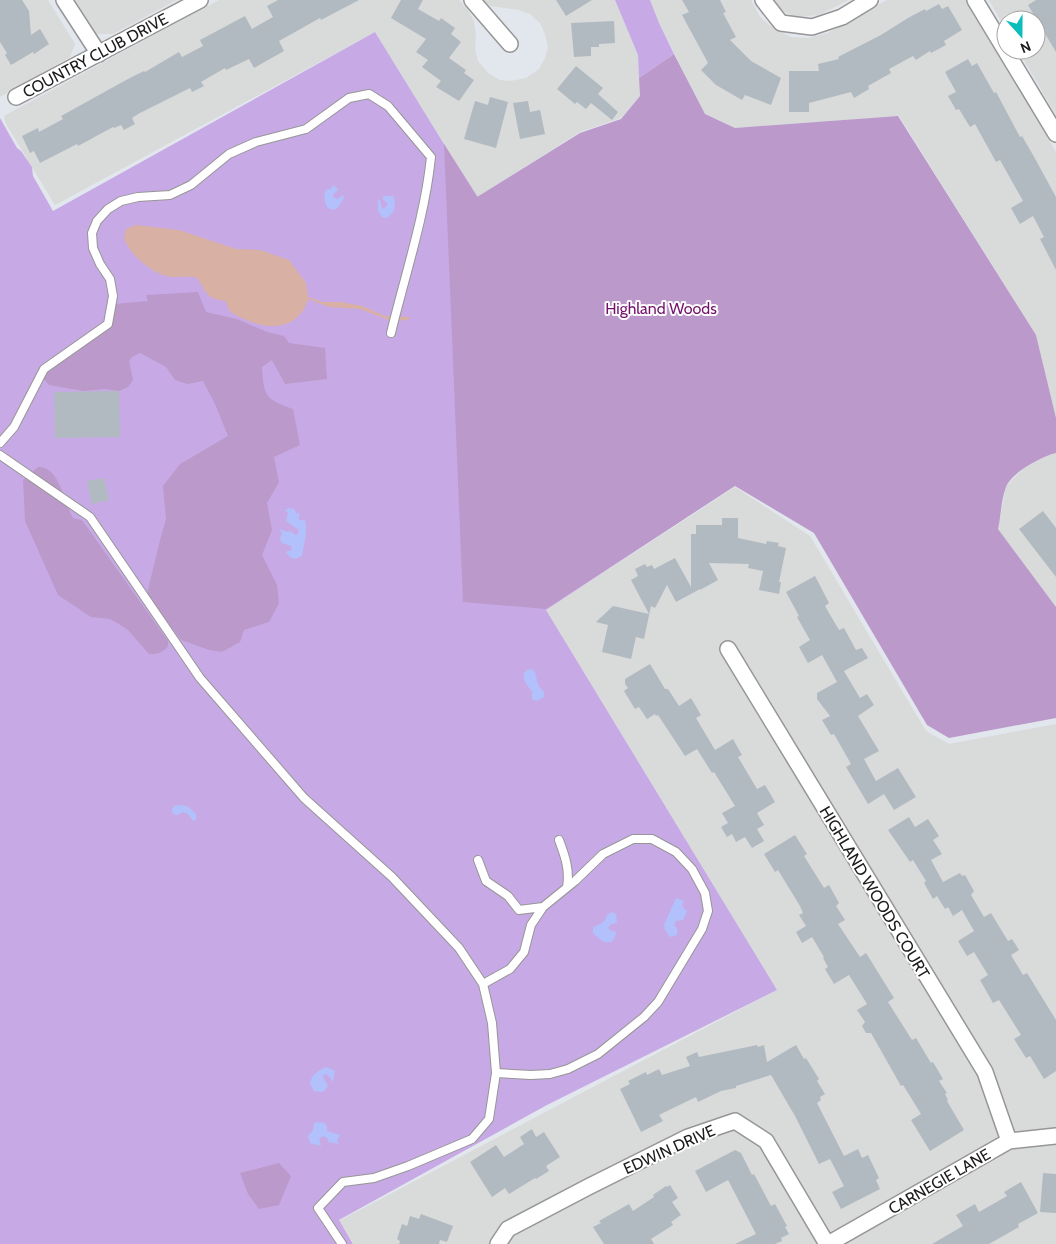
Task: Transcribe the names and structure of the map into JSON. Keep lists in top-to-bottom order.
{
  "streets": {
    "street": [
      "COUNTRY CLUB DRIVE",
      "HIGHLAND WOODS COURT",
      "EDWIN DRIVE",
      "CARNEGIE LANE"
    ]
  },
  "crossings": [
    ["HIGHLAND WOODS COURT", "CARNEGIE LANE"],
    ["EDWIN DRIVE", "CARNEGIE LANE"]
  ],
  "parks": ["Highland Woods"],
  "north": "bottom"
}
